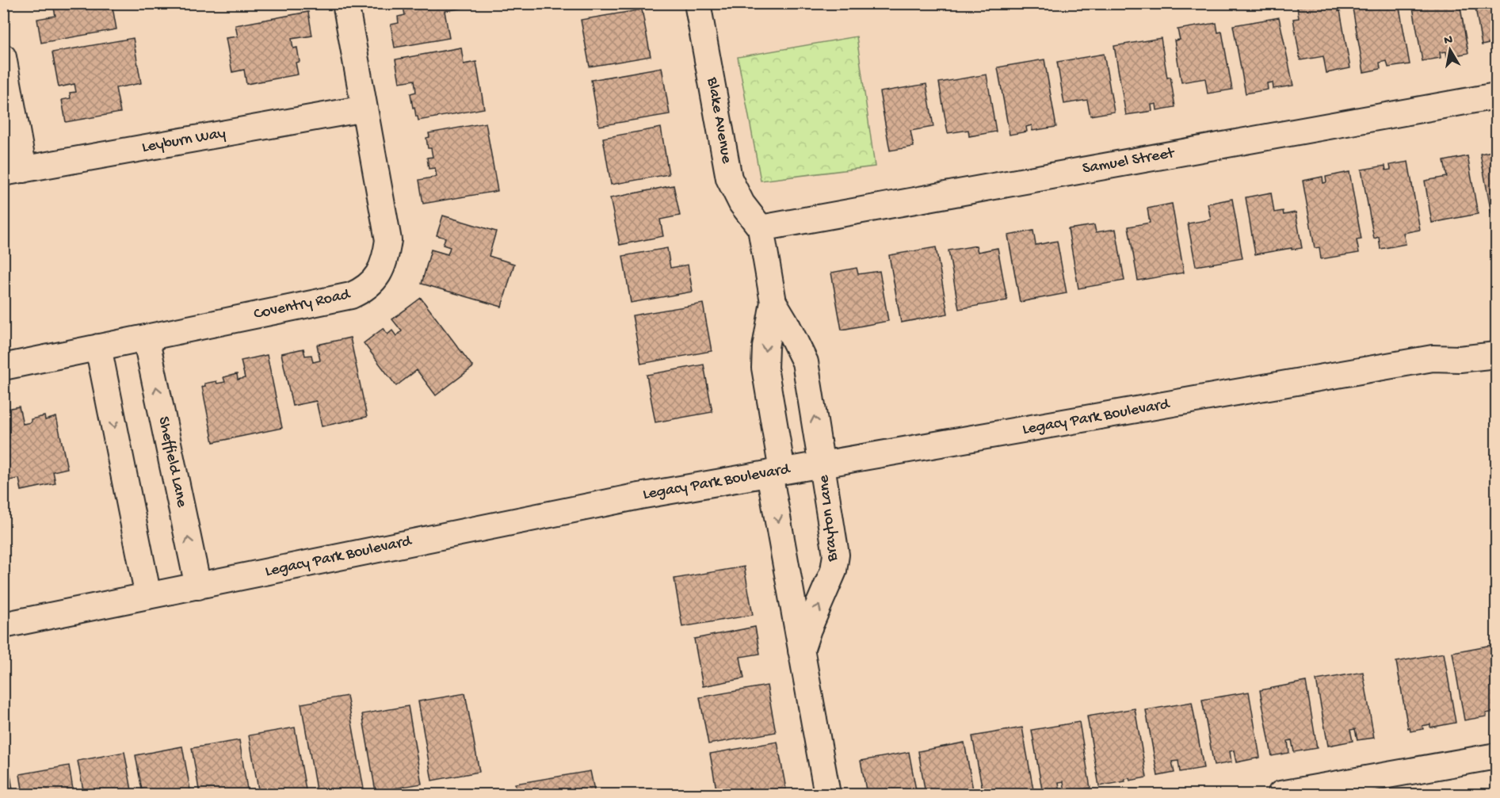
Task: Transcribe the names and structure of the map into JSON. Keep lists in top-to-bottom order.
{
  "streets": {
    "street": [
      "Blake Avenue",
      "Leyburn Way",
      "Samuel Street",
      "Coventry Road",
      "Legacy Park Boulevard",
      "Sheffield Lane",
      "Brayton Lane"
    ]
  },
  "crossings": [
    ["Blake Avenue", "Samuel Street"],
    ["Leyburn Way", "Coventry Road"],
    ["Coventry Road", "Sheffield Lane"],
    ["Legacy Park Boulevard", "Sheffield Lane"],
    ["Legacy Park Boulevard", "Brayton Lane"]
  ],
  "north": "top"
}
